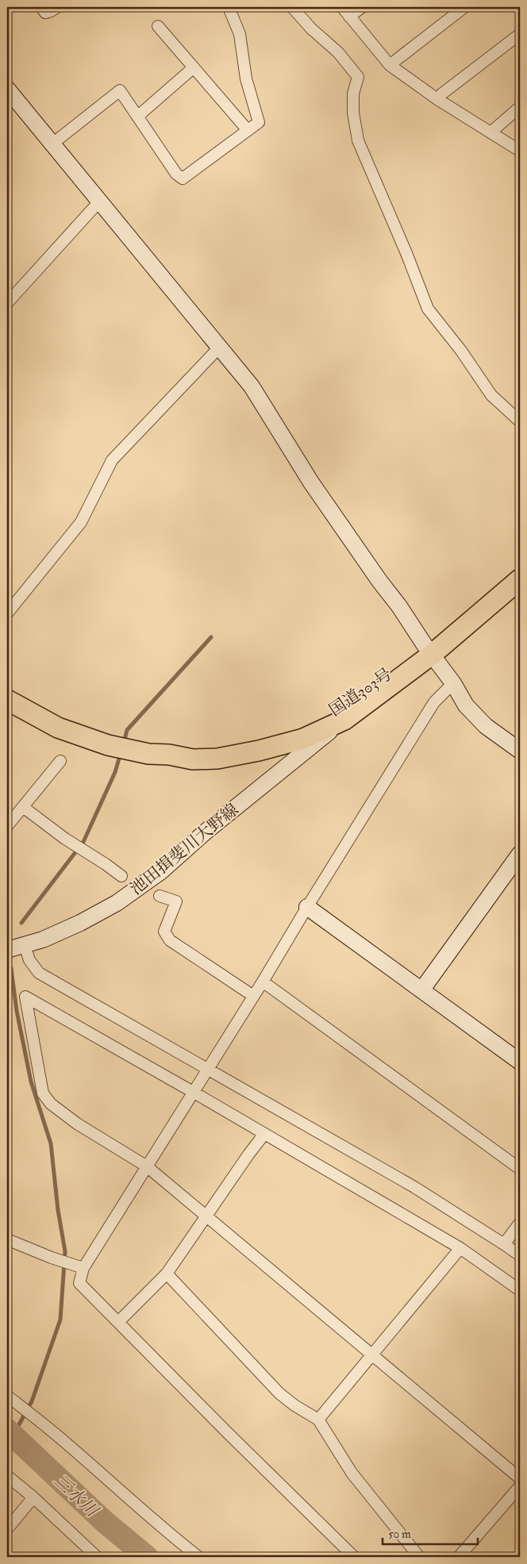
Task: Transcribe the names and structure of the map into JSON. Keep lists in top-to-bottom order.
{
  "streets": {
    "highway": ["国道303号"],
    "street": ["池田揖斐川大野線"]
  },
  "crossings": [
    ["国道303号", "池田揖斐川大野線"]
  ],
  "water": ["三水川"],
  "scale_bar": "50 m"
}
